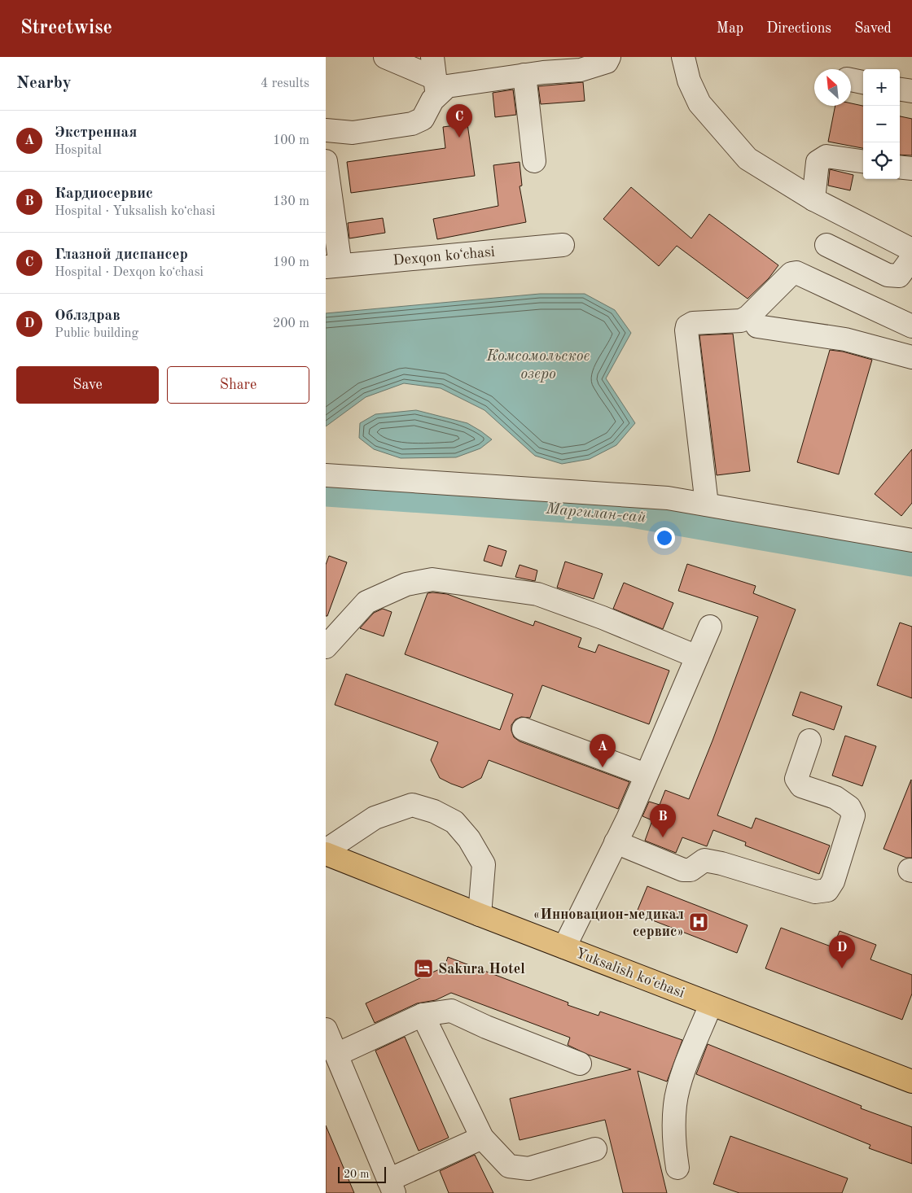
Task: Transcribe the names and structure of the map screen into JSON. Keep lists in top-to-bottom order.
{
  "streets": {
    "main road": ["Yuksalish koʻchasi"],
    "street": ["Dexqon koʻchasi"]
  },
  "water": ["Комсомольское озеро", "Маргилан-сай"],
  "places": {
    "hospital": ["«Инновацион-медикал сервис»"],
    "hotel": ["Sakura Hotel"]
  },
  "scale_bar": "20 m",
  "north": "top left",
  "page": {
    "header": "Streetwise",
    "nav": ["Map", "Directions", "Saved"],
    "heading": ["Nearby", "4 results"],
    "map_buttons": ["+", "−"],
    "pins": [
      "C",
      "A",
      "B",
      "D"
    ],
    "list": [
      {
        "mark": "A",
        "name": "Экстренная",
        "note": "Hospital",
        "value": "100 m"
      },
      {
        "mark": "B",
        "name": "Кардиосервис",
        "note": "Hospital · Yuksalish koʻchasi",
        "value": "130 m"
      },
      {
        "mark": "C",
        "name": "Глазной диспансер",
        "note": "Hospital · Dexqon koʻchasi",
        "value": "190 m"
      },
      {
        "mark": "D",
        "name": "Облздрав",
        "note": "Public building",
        "value": "200 m"
      }
    ],
    "buttons": ["Save", "Share"],
    "scale": "20 m"
  }
}
